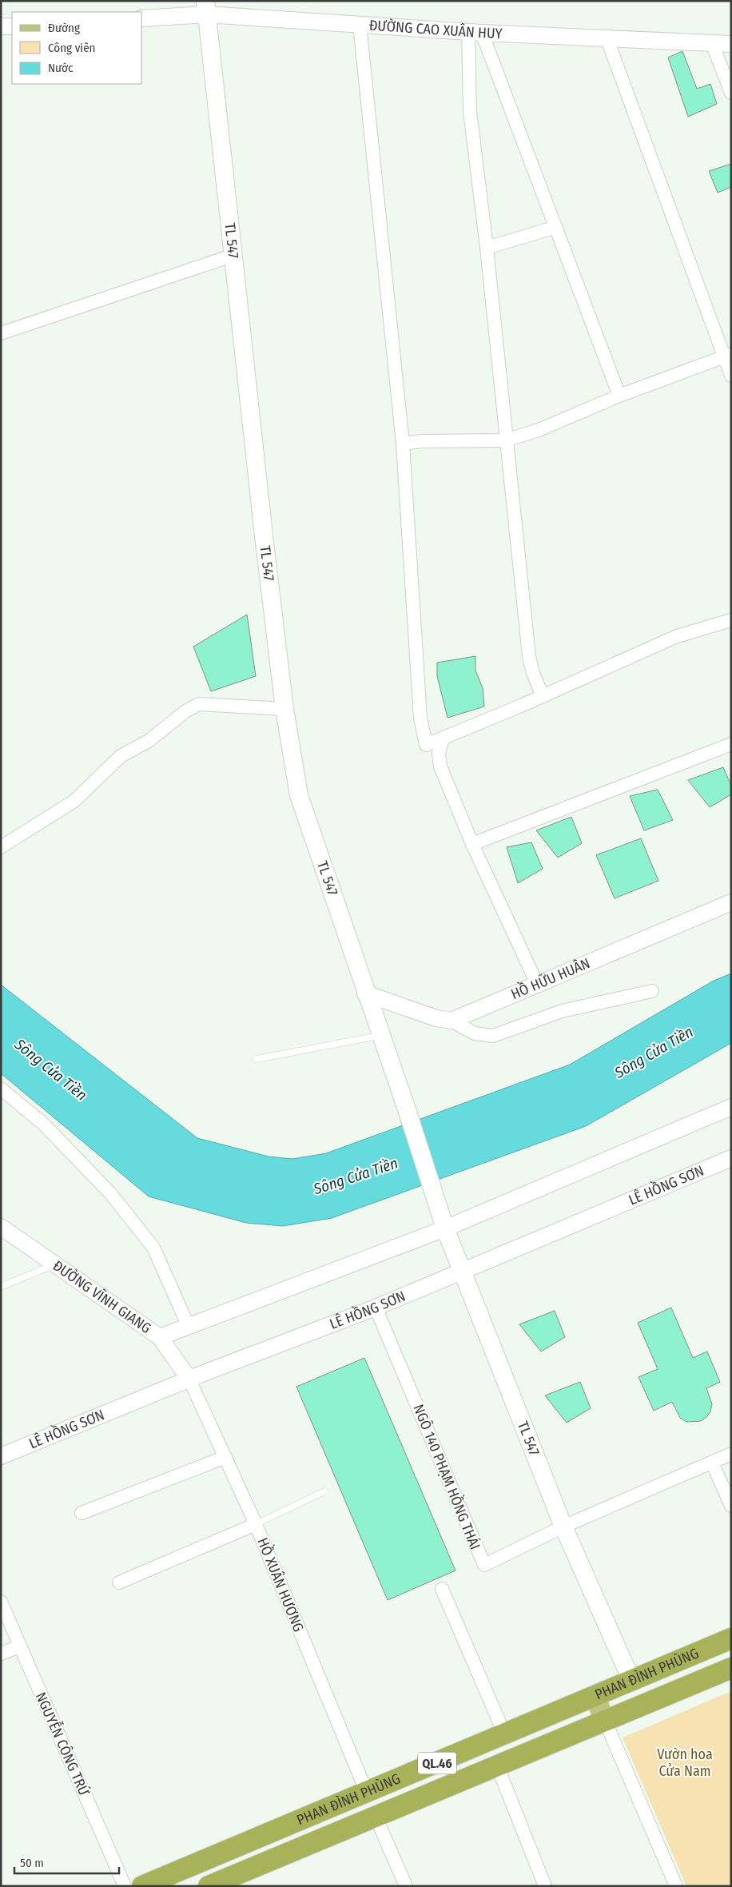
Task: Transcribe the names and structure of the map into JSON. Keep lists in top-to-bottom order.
{
  "streets": {
    "highway": ["PHAN ĐÌNH PHÙNG", "QL.46"],
    "main road": ["TL 547"],
    "street": [
      "ĐƯỜNG CAO XUÂN HUY",
      "HỒ HỮU HUÂN",
      "LÊ HỒNG SƠN",
      "ĐƯỜNG VĨNH GIANG",
      "NGÕ 140 PHẠM HỒNG THÁI",
      "HỒ XUÂN HƯƠNG",
      "NGUYỄN CÔNG TRỨ"
    ]
  },
  "crossings": [
    ["ĐƯỜNG CAO XUÂN HUY", "TL 547"],
    ["TL 547", "LÊ HỒNG SƠN"],
    ["TL 547", "NGÕ 140 PHẠM HỒNG THÁI"],
    ["TL 547", "PHAN ĐÌNH PHÙNG"],
    ["LÊ HỒNG SƠN", "ĐƯỜNG VĨNH GIANG"],
    ["LÊ HỒNG SƠN", "NGÕ 140 PHẠM HỒNG THÁI"],
    ["LÊ HỒNG SƠN", "HỒ XUÂN HƯƠNG"],
    ["ĐƯỜNG VĨNH GIANG", "HỒ XUÂN HƯƠNG"],
    ["HỒ XUÂN HƯƠNG", "PHAN ĐÌNH PHÙNG"]
  ],
  "water": ["Sông Cửa Tiền"],
  "parks": ["Vườn hoa Cửa Nam"],
  "legend": ["Đường", "Công viên", "Nước"],
  "scale_bar": "50 m"
}
